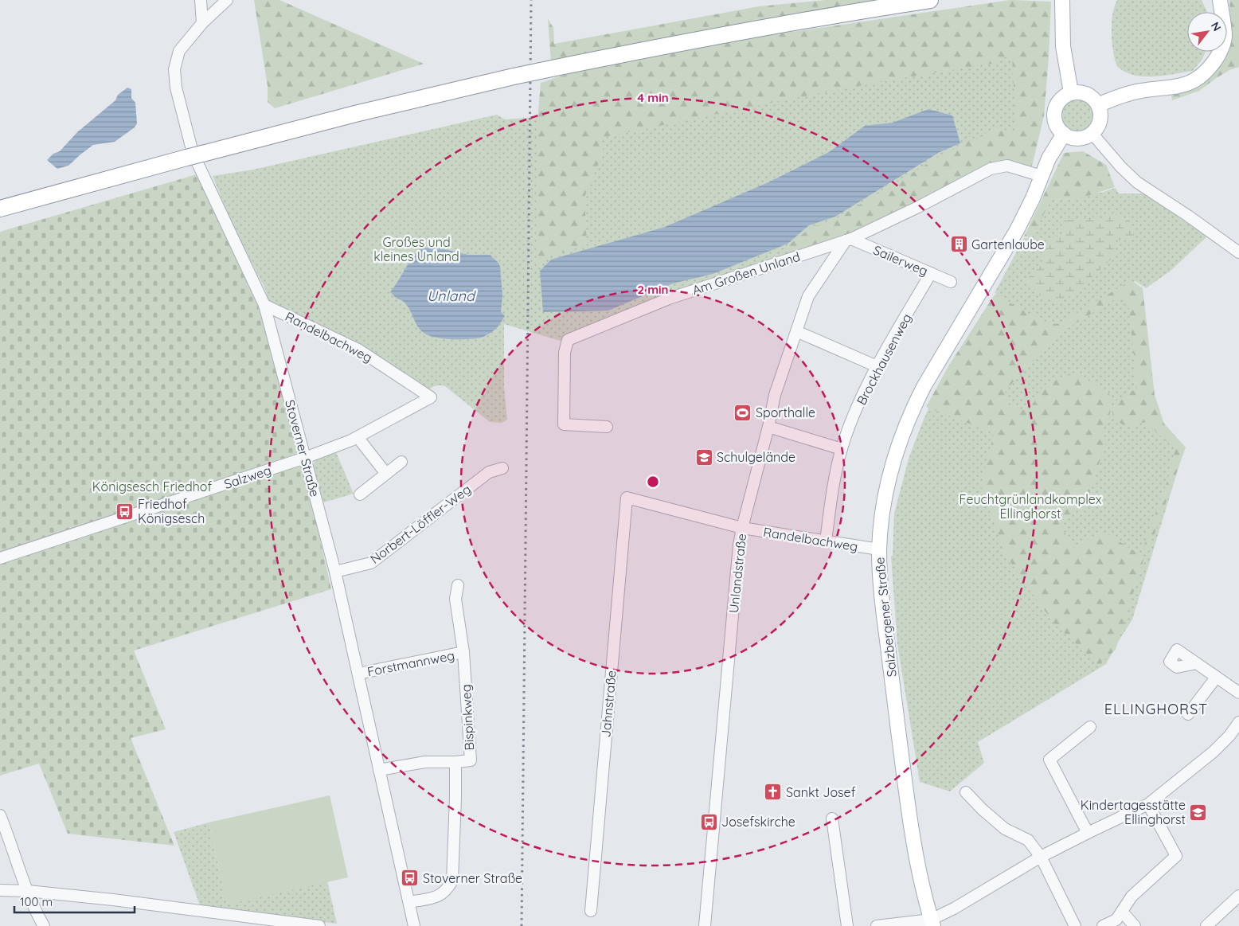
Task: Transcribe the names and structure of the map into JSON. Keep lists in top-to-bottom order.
{
  "streets": {
    "main road": ["Salzbergener Straße"],
    "street": [
      "Sailerweg",
      "Am Großen Unland",
      "Randelbachweg",
      "Brockhausenweg",
      "Stoverner Straße",
      "Salzweg",
      "Norbert-Löffler-Weg",
      "Unlandstraße",
      "Forstmannweg",
      "Jahnstraße",
      "Bispinkweg"
    ]
  },
  "crossings": [
    ["Sailerweg", "Am Großen Unland"],
    ["Sailerweg", "Brockhausenweg"],
    ["Sailerweg", "Unlandstraße"],
    ["Am Großen Unland", "Unlandstraße"],
    ["Am Großen Unland", "Salzbergener Straße"],
    ["Randelbachweg", "Brockhausenweg"],
    ["Randelbachweg", "Stoverner Straße"],
    ["Randelbachweg", "Salzweg"],
    ["Randelbachweg", "Unlandstraße"],
    ["Randelbachweg", "Salzbergener Straße"],
    ["Randelbachweg", "Jahnstraße"],
    ["Stoverner Straße", "Salzweg"],
    ["Stoverner Straße", "Norbert-Löffler-Weg"],
    ["Stoverner Straße", "Forstmannweg"],
    ["Stoverner Straße", "Bispinkweg"],
    ["Forstmannweg", "Bispinkweg"]
  ],
  "districts": ["ELLINGHORST"],
  "water": ["Unland"],
  "parks": ["Großes und kleines Unland", "Königsesch Friedhof", "Feuchtgrünlandkomplex Ellinghorst"],
  "places": {
    "building": ["Gartenlaube"],
    "sports": ["Sporthalle"],
    "school or university": ["Schulgelände", "Kindertagesstätte Ellinghorst"],
    "bus stop": ["Friedhof Königsesch", "Josefskirche", "Stoverner Straße"],
    "church": ["Sankt Josef"]
  },
  "scale_bar": "100 m",
  "north": "top right",
  "rings": ["4 min", "2 min"]
}
